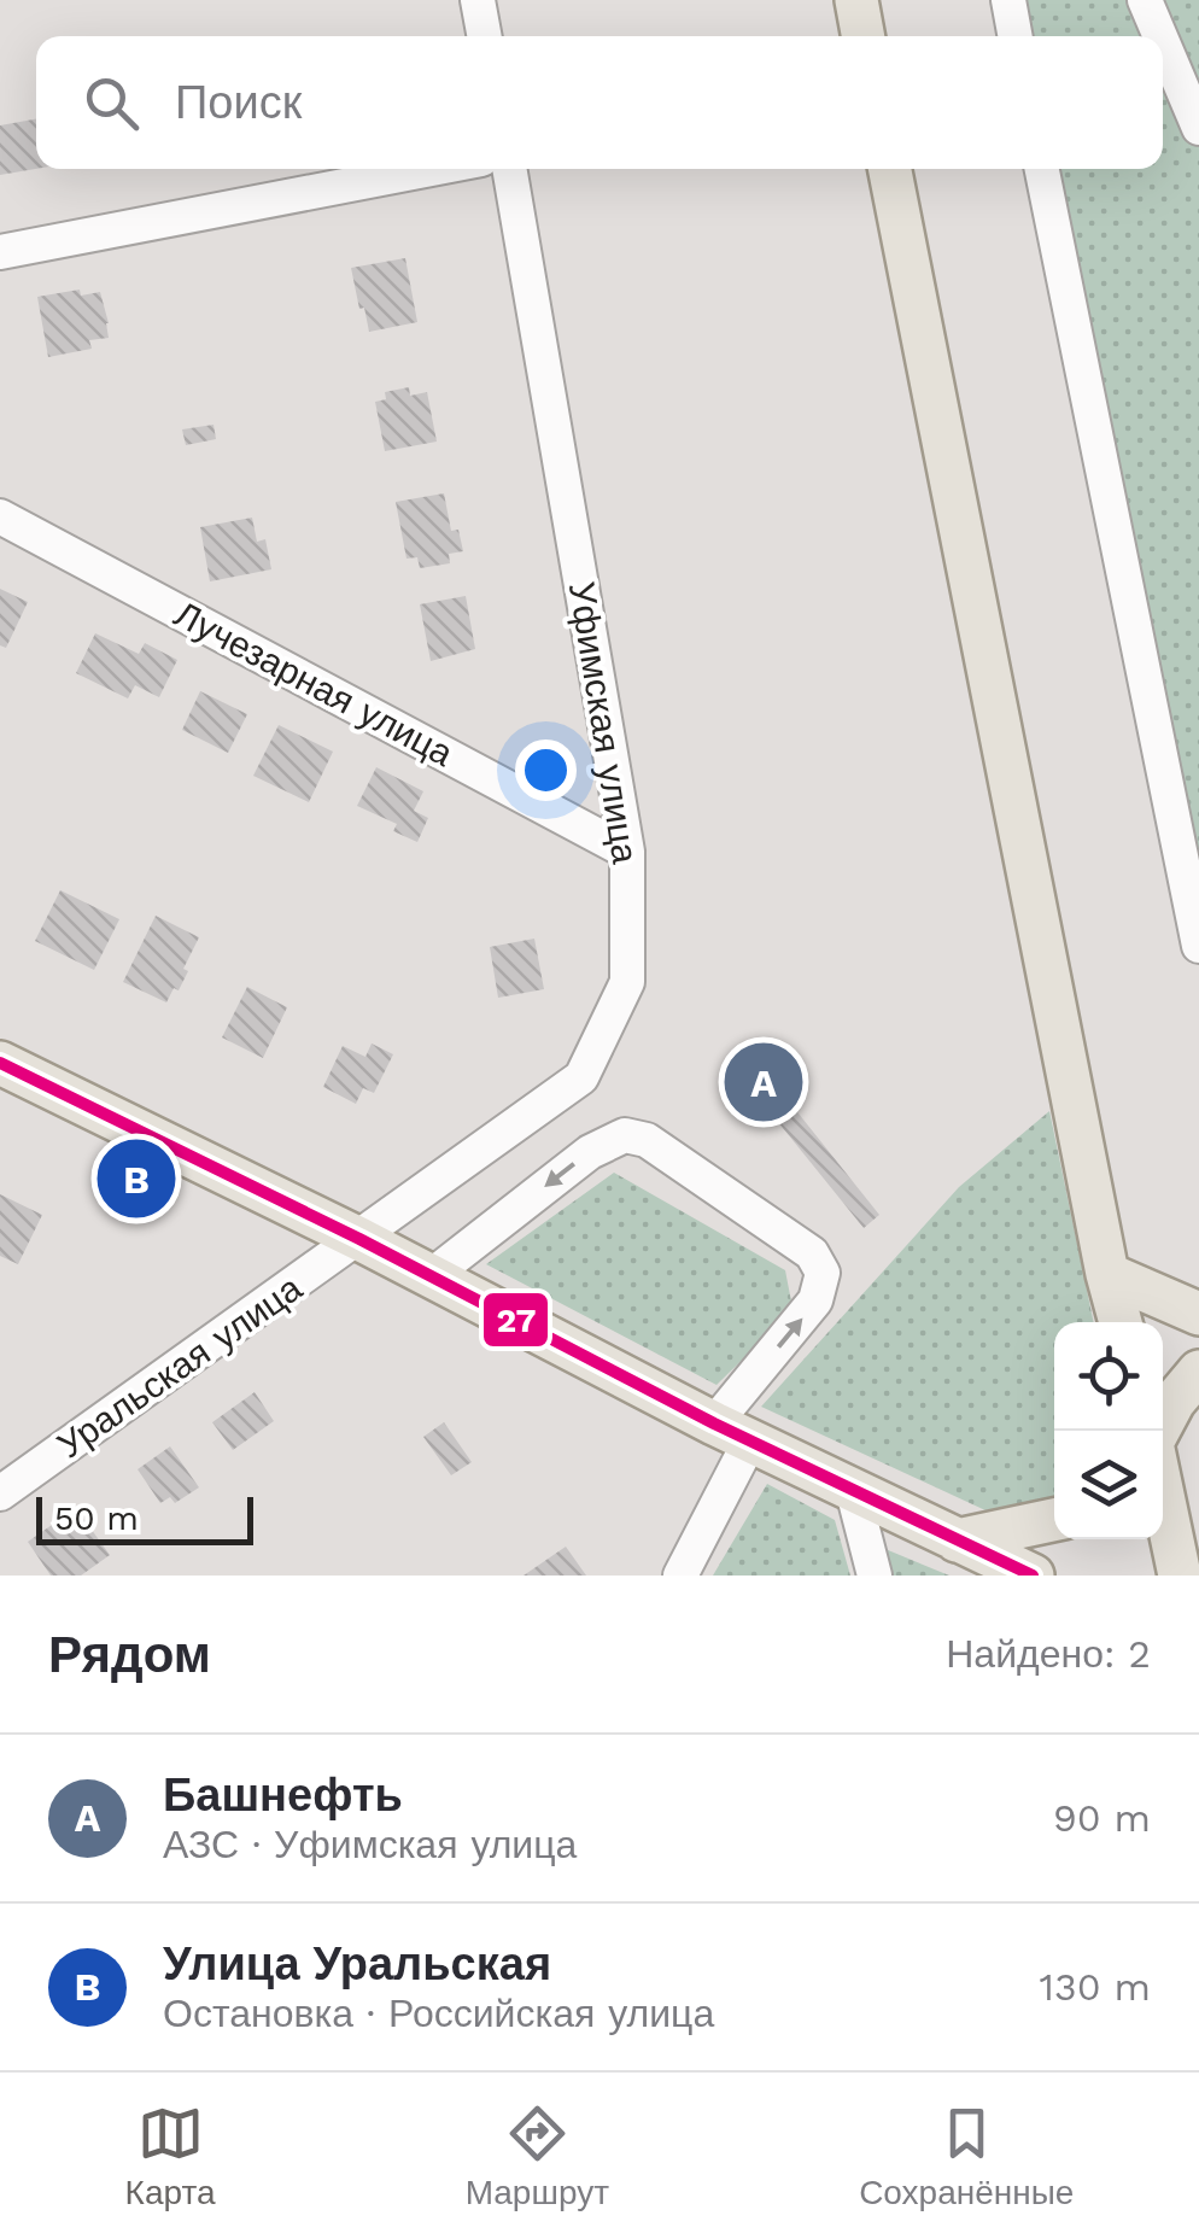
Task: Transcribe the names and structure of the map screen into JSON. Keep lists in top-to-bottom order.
{
  "streets": {
    "street": ["Лучезарная улица", "Уфимская улица", "Уральская улица"]
  },
  "crossings": [
    ["Лучезарная улица", "Уфимская улица"],
    ["Уфимская улица", "Уральская улица"]
  ],
  "lines": ["transit line 27"],
  "scale_bar": "50 m",
  "page": {
    "search": "Поиск",
    "pins": ["A", "B"],
    "scale": "50 m",
    "heading": ["Рядом", "Найдено: 2"],
    "list": [
      {
        "mark": "A",
        "name": "Башнефть",
        "note": "АЗС · Уфимская улица",
        "value": "90 m"
      },
      {
        "mark": "B",
        "name": "Улица Уральская",
        "note": "Остановка · Российская улица",
        "value": "130 m"
      }
    ],
    "nav": ["Карта", "Маршрут", "Сохранённые"]
  }
}
